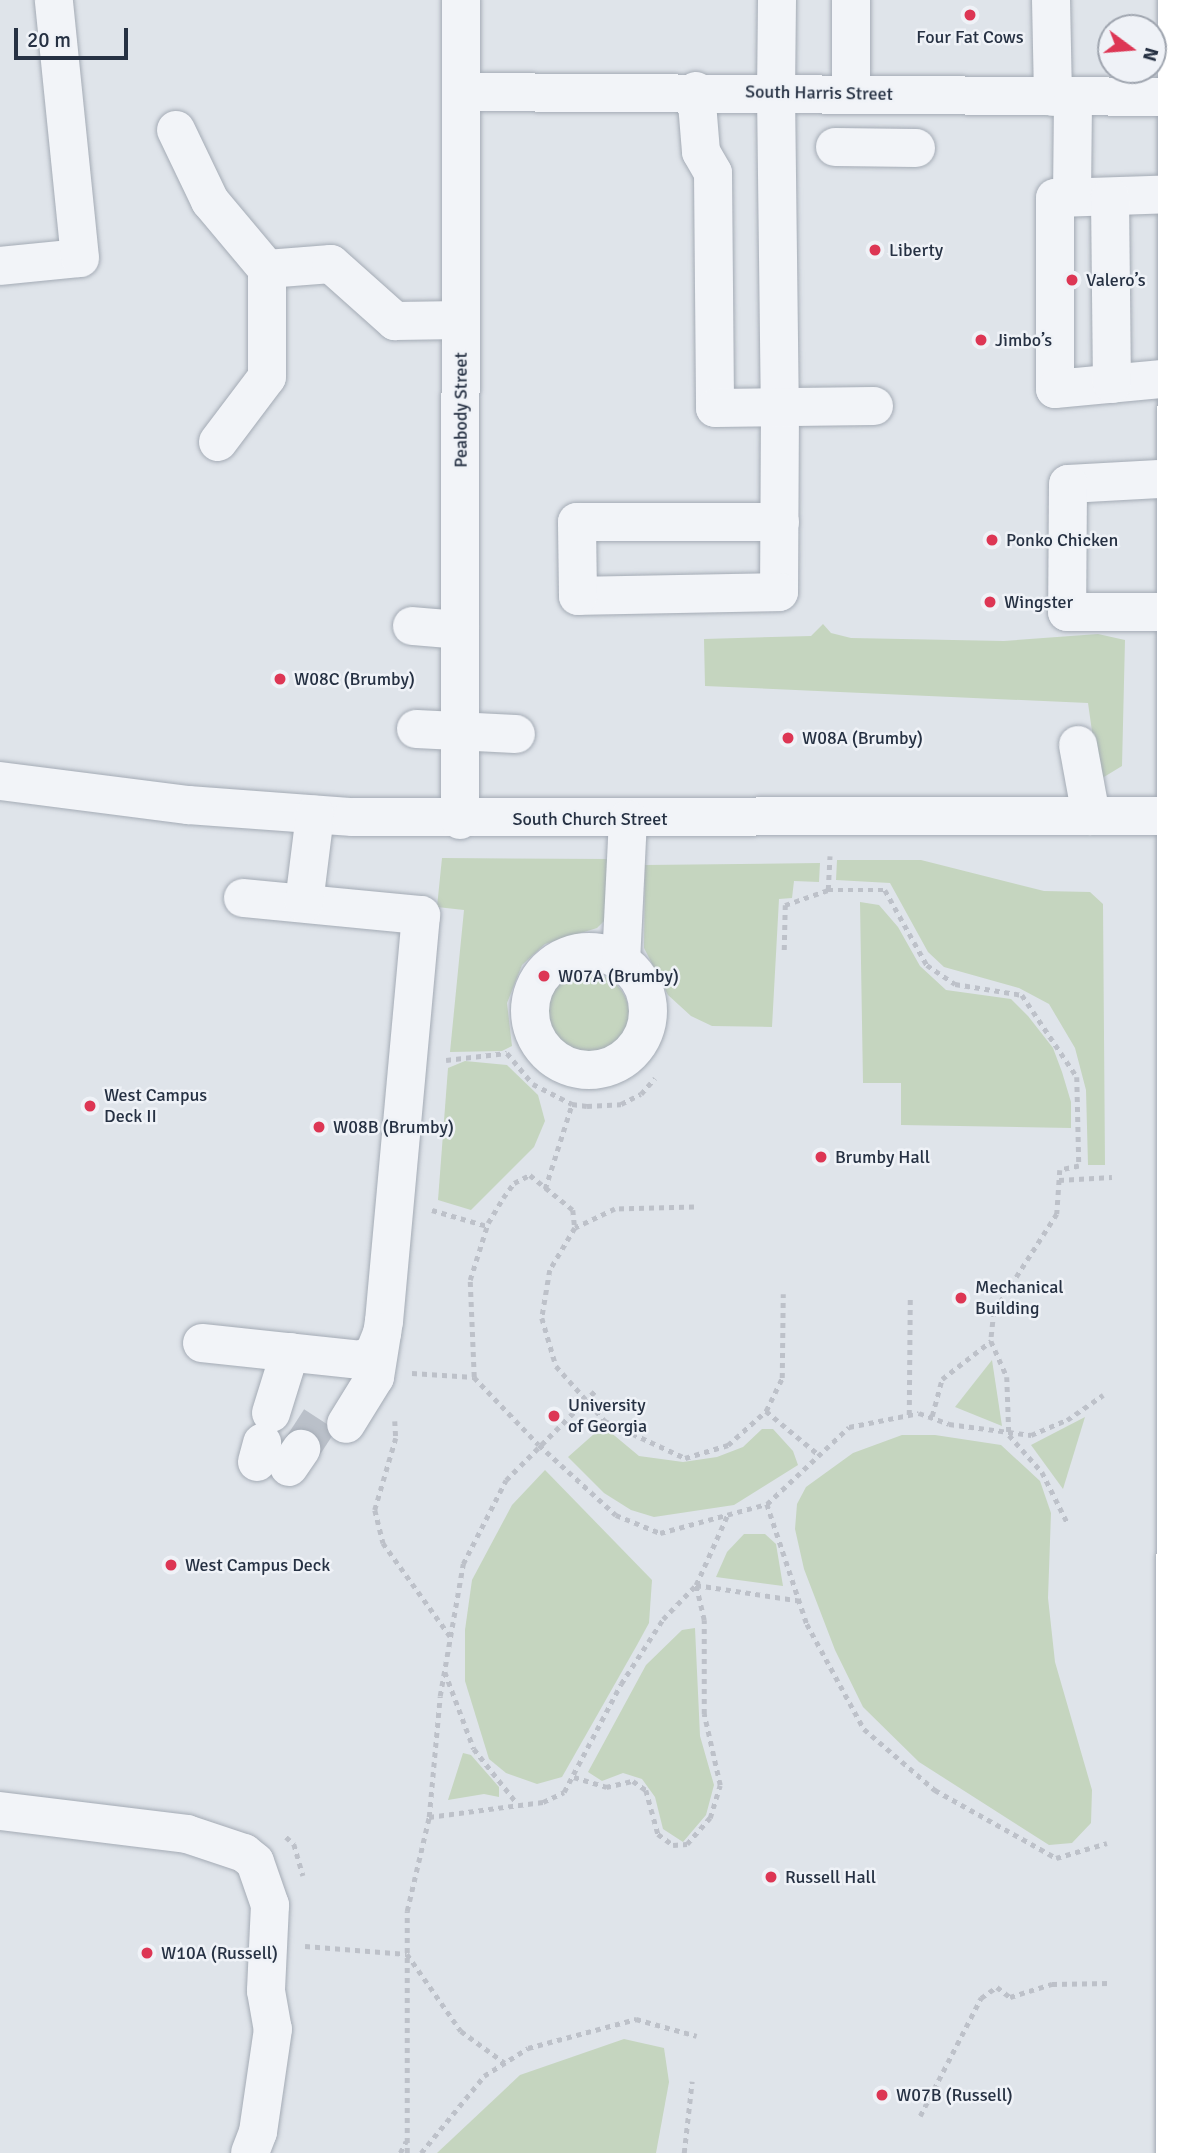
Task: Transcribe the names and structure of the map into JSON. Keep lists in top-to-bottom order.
{
  "streets": {
    "street": ["South Harris Street", "Peabody Street", "South Church Street"]
  },
  "crossings": [
    ["South Harris Street", "Peabody Street"],
    ["Peabody Street", "South Church Street"]
  ],
  "places": [
    "Four Fat Cows",
    "Liberty",
    "Valero’s",
    "Jimbo’s",
    "Ponko Chicken",
    "Wingster",
    "W08C (Brumby)",
    "W08A (Brumby)",
    "W07A (Brumby)",
    "West Campus Deck II",
    "W08B (Brumby)",
    "Brumby Hall",
    "Mechanical Building",
    "University of Georgia",
    "West Campus Deck",
    "Russell Hall",
    "W10A (Russell)",
    "W07B (Russell)"
  ],
  "scale_bar": "20 m",
  "north": "right"
}
